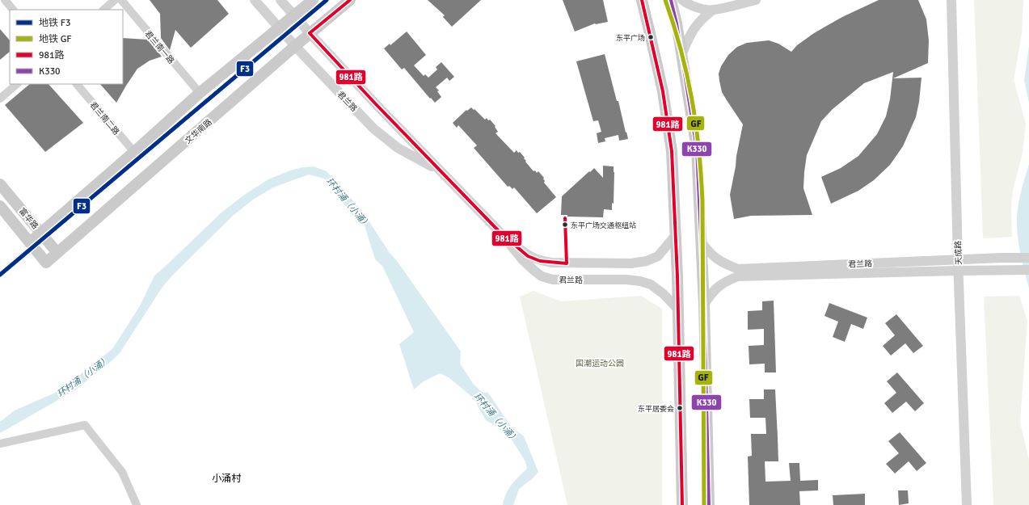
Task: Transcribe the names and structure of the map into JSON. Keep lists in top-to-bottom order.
{
  "streets": {
    "main road": ["文华南路", "富华路"],
    "street": [
      "君兰南一路",
      "君兰路",
      "君兰南二路",
      "天成路"
    ]
  },
  "crossings": [
    ["君兰路", "文华南路"],
    ["君兰路", "天成路"],
    ["文华南路", "富华路"]
  ],
  "districts": ["小涌村"],
  "water": ["环村涌（小涌）"],
  "parks": ["国潮运动公园"],
  "places": ["东平广场", "东平广场交通枢纽站", "东平居委会"],
  "lines": [
    "metro line F3",
    "metro line GF",
    "transit line 981路",
    "transit line K330"
  ],
  "legend": [
    "地铁 F3",
    "地铁 GF",
    "981路",
    "K330"
  ]
}
